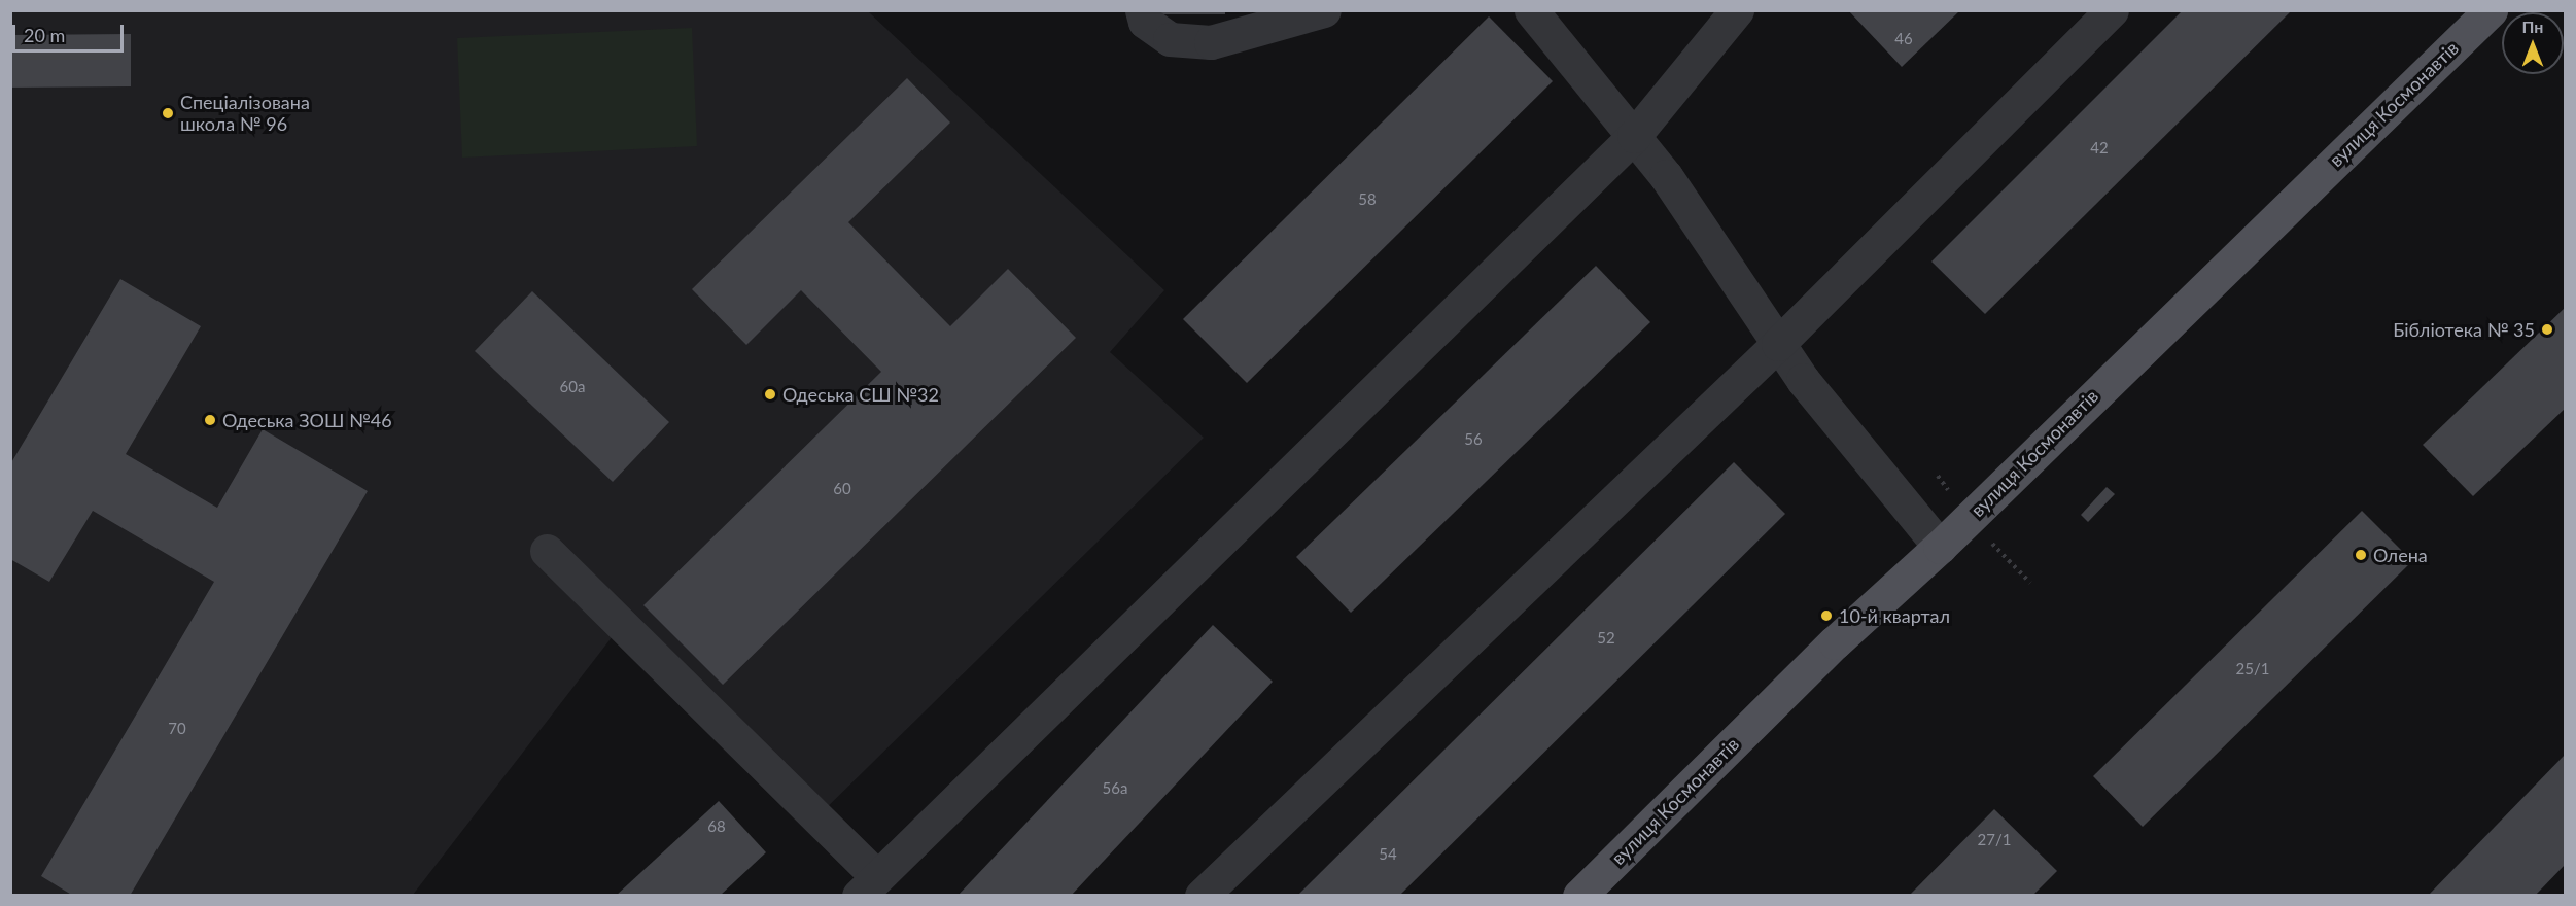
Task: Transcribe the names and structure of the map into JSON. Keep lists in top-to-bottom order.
{
  "streets": {
    "main road": ["вулиця Космонавтів"]
  },
  "places": [
    "Спеціалізована школа № 96",
    "Бібліотека № 35",
    "Одеська СШ №32",
    "Одеська ЗОШ №46",
    "Олена",
    "10-й квартал"
  ],
  "house_numbers": [
    "46",
    "42",
    "58",
    "60а",
    "56",
    "60",
    "52",
    "25/1",
    "70",
    "56а",
    "68",
    "27/1",
    "54"
  ],
  "scale_bar": "20 m",
  "north": "top"
}
